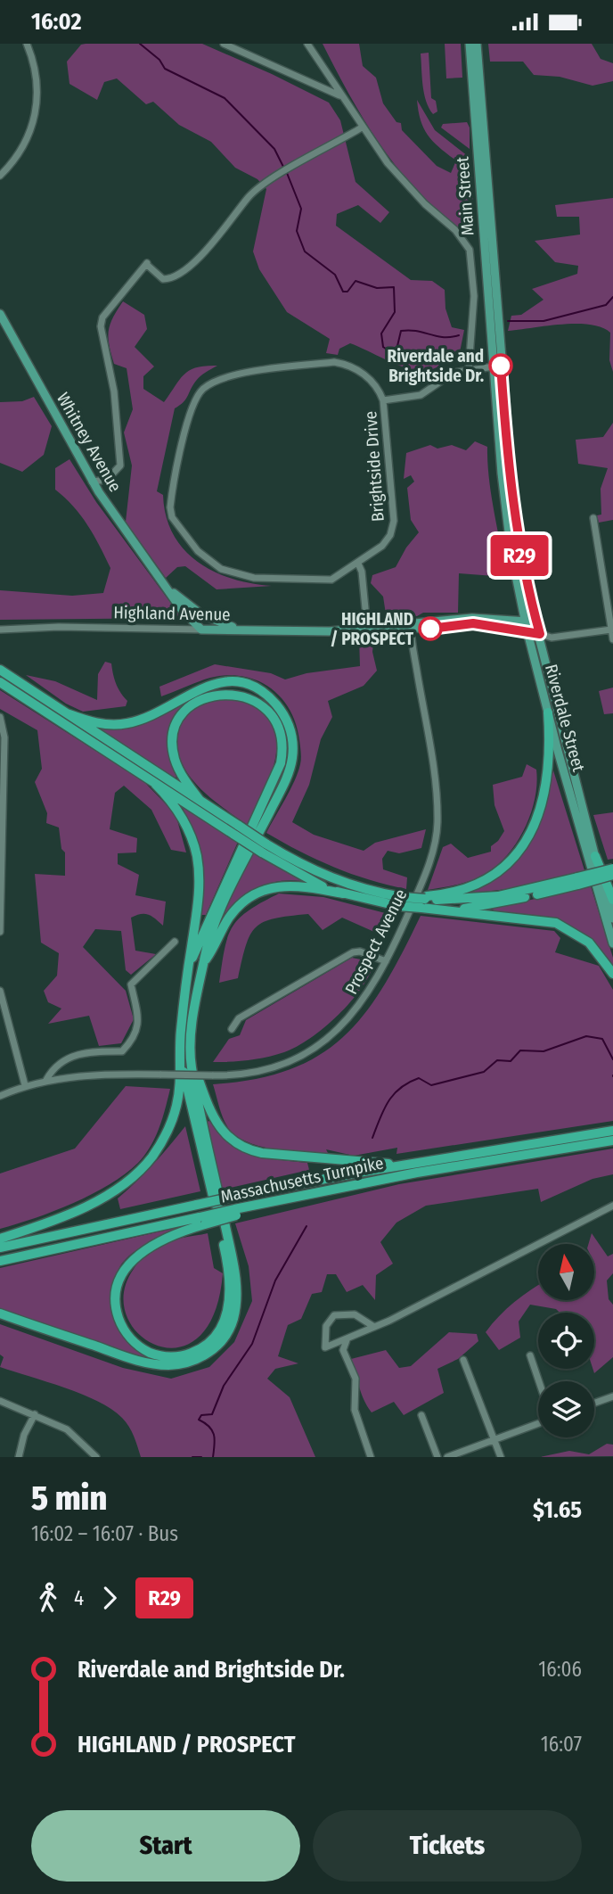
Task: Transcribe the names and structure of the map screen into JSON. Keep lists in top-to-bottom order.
{
  "streets": {
    "highway": ["Massachusetts Turnpike"],
    "main road": [
      "Main Street",
      "Whitney Avenue",
      "Highland Avenue",
      "Riverdale Street"
    ],
    "street": ["Brightside Drive", "Prospect Avenue"]
  },
  "crossings": [
    ["Main Street", "Riverdale Street"],
    ["Whitney Avenue", "Highland Avenue"],
    ["Brightside Drive", "Riverdale Street"],
    ["Highland Avenue", "Riverdale Street"],
    ["Highland Avenue", "Prospect Avenue"]
  ],
  "places": ["Riverdale and Brightside Dr.", "HIGHLAND / PROSPECT"],
  "lines": ["bus line R29"],
  "north": "top",
  "page": {
    "status": "16:02",
    "on_map": "R29",
    "heading": ["5 min", "16:02 – 16:07 · Bus", "$1.65"],
    "legs": ["4", "R29"],
    "list": [
      {
        "name": "Riverdale and Brightside Dr.",
        "value": "16:06"
      },
      {
        "name": "HIGHLAND / PROSPECT",
        "value": "16:07"
      }
    ],
    "buttons": ["Start", "Tickets"]
  }
}
